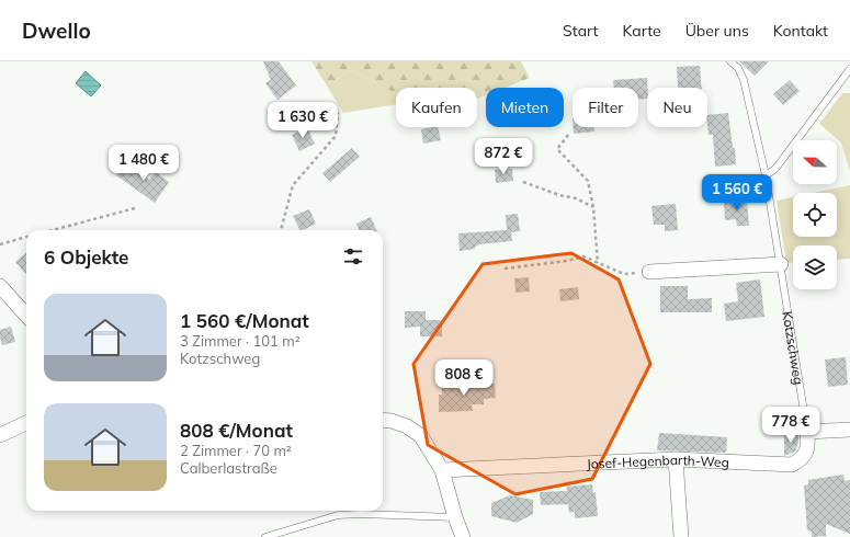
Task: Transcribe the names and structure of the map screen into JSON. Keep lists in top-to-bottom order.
{
  "streets": {
    "street": ["Josef-Hegenbarth-Weg"],
    "lane": ["Kotzschweg"]
  },
  "crossings": [
    ["Kotzschweg", "Josef-Hegenbarth-Weg"]
  ],
  "north": "left",
  "page": {
    "header": "Dwello",
    "nav": [
      "Start",
      "Karte",
      "Über uns",
      "Kontakt"
    ],
    "chip": [
      "Kaufen",
      "Mieten",
      "Filter",
      "Neu"
    ],
    "price": [
      "1 630 €",
      "872 €",
      "1 480 €",
      "1 560 €",
      "808 €",
      "778 €"
    ],
    "heading": "6 Objekte",
    "list": [
      {
        "name": "1 560 €/Monat",
        "note": "3 Zimmer · 101 m² · Kotzschweg"
      },
      {
        "name": "808 €/Monat",
        "note": "2 Zimmer · 70 m² · Calberlastraße"
      }
    ]
  }
}
